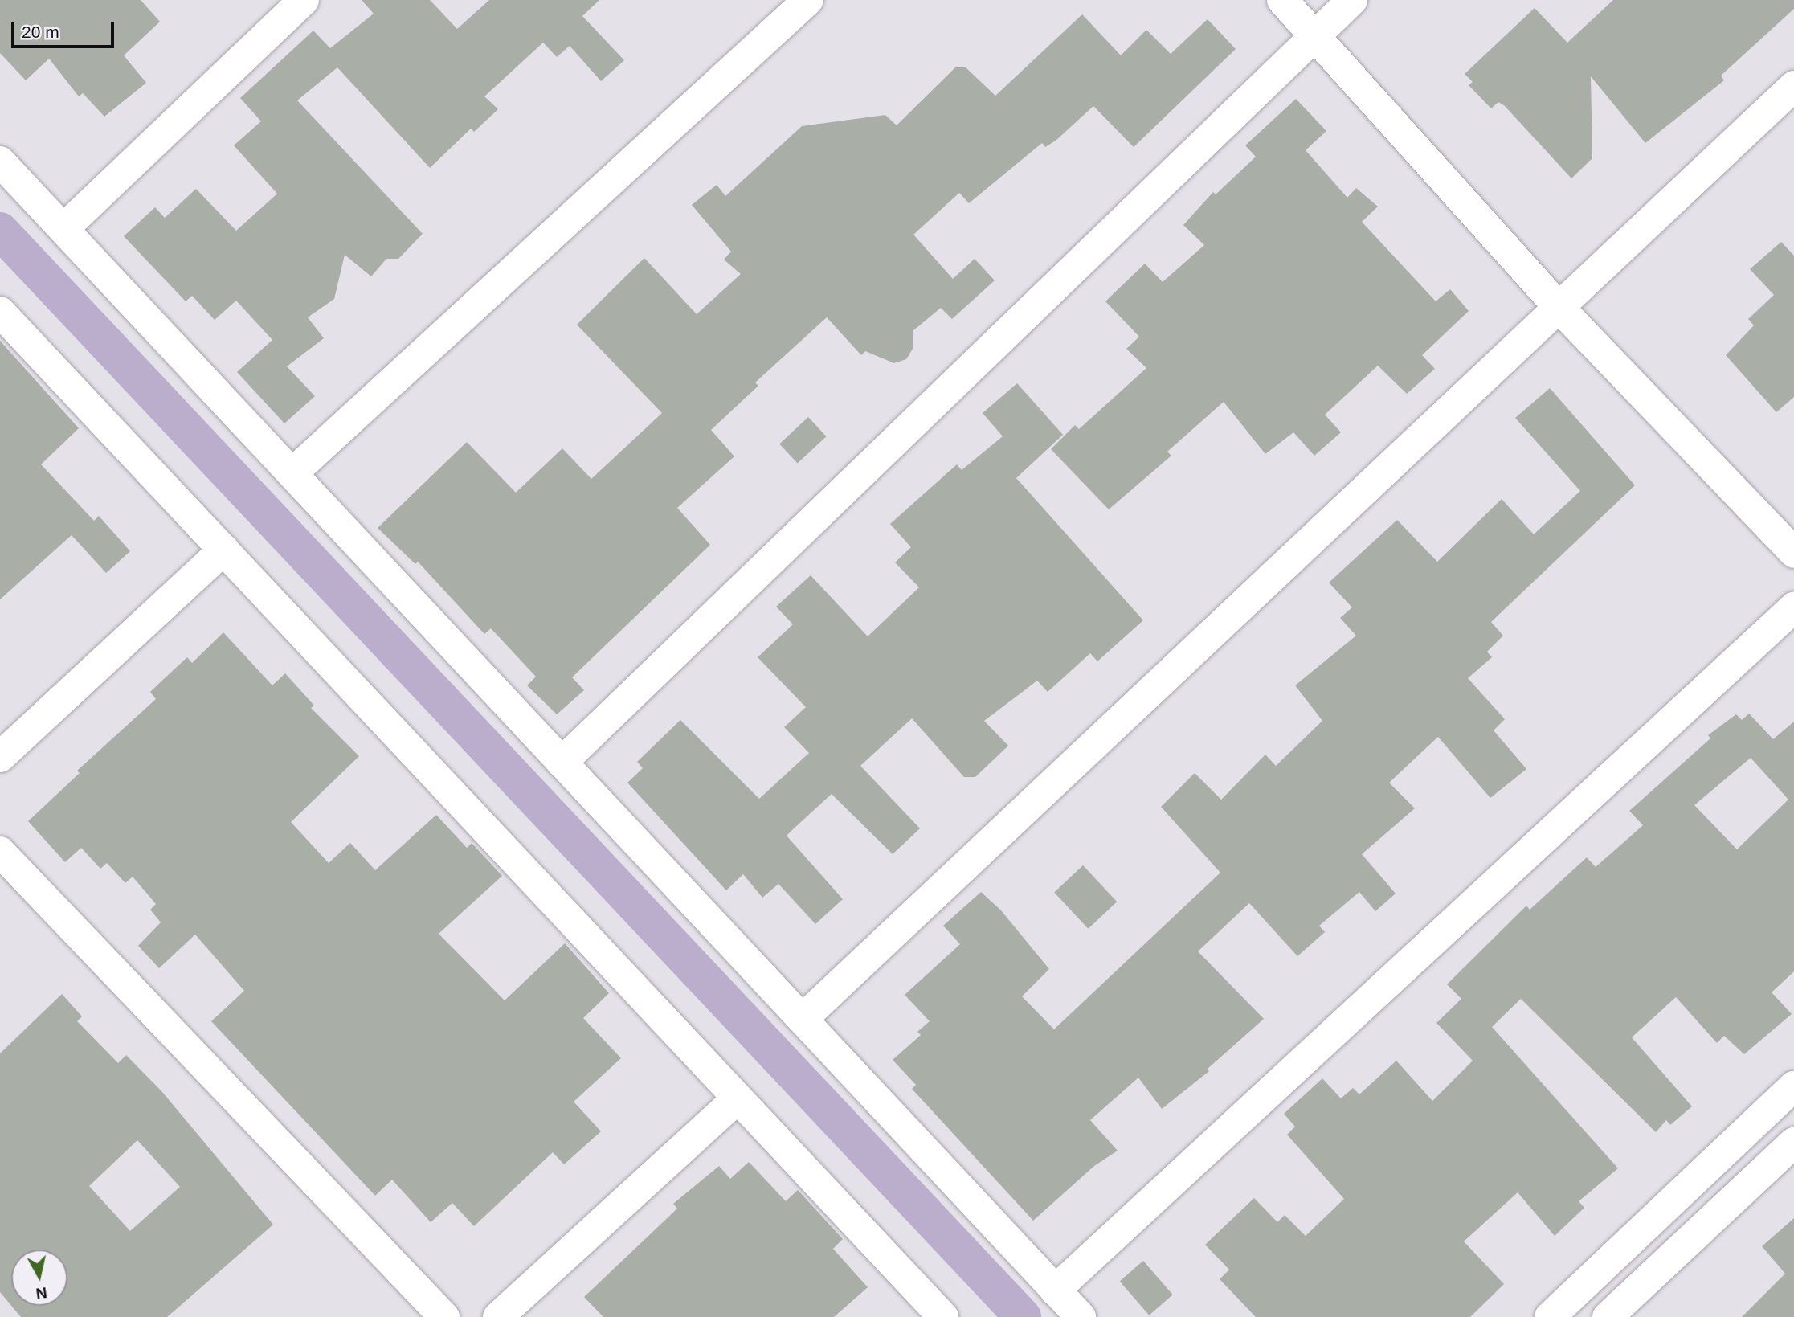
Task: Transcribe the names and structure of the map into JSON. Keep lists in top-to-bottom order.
{
  "scale_bar": "20 m",
  "north": "bottom"
}
